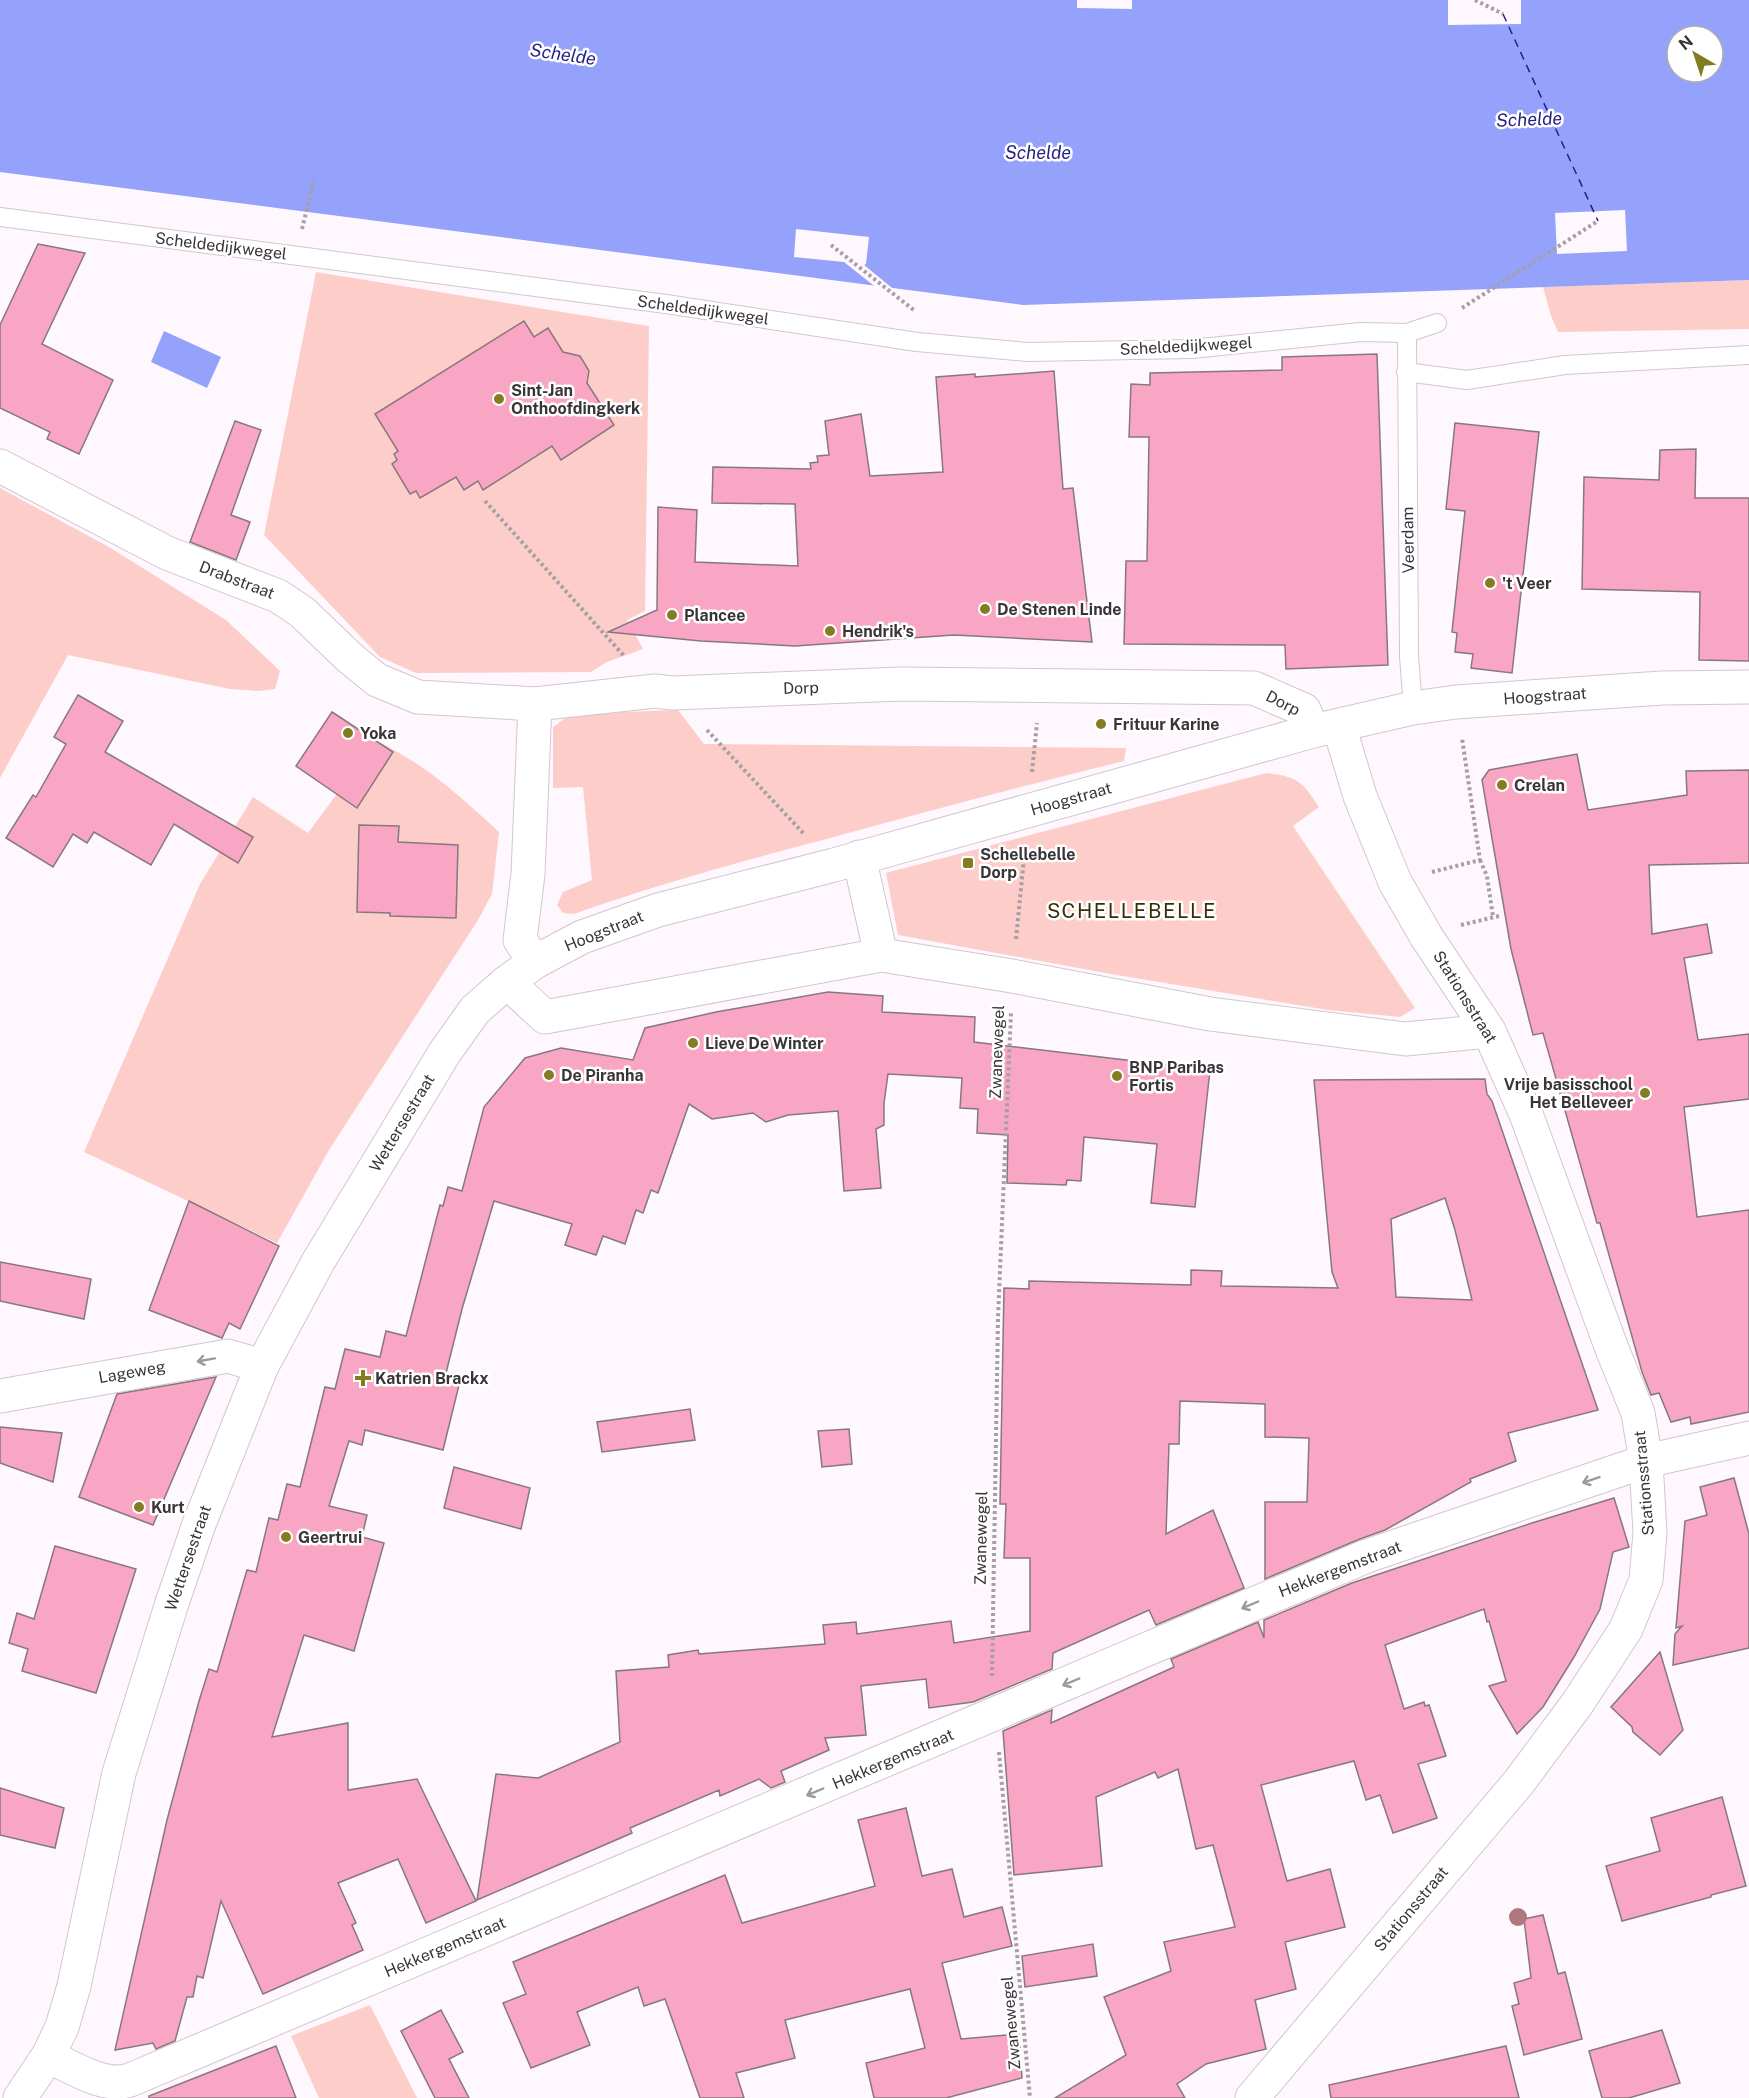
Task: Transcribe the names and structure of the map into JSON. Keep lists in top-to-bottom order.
{
  "streets": {
    "street": [
      "Drabstraat",
      "Dorp",
      "Hoogstraat",
      "Stationsstraat",
      "Wettersestraat",
      "Lageweg",
      "Hekkergemstraat"
    ],
    "lane": ["Scheldedijkwegel", "Veerdam"],
    "path": ["Zwanewegel"]
  },
  "crossings": [
    ["Scheldedijkwegel", "Veerdam"],
    ["Veerdam", "Hoogstraat"],
    ["Drabstraat", "Dorp"],
    ["Dorp", "Hoogstraat"],
    ["Dorp", "Stationsstraat"],
    ["Hoogstraat", "Stationsstraat"],
    ["Hoogstraat", "Wettersestraat"],
    ["Stationsstraat", "Hekkergemstraat"],
    ["Zwanewegel", "Hekkergemstraat"],
    ["Wettersestraat", "Lageweg"],
    ["Wettersestraat", "Hekkergemstraat"]
  ],
  "one_way": ["Lageweg", "Hekkergemstraat"],
  "districts": ["SCHELLEBELLE"],
  "water": ["Schelde"],
  "places": {
    "other": [
      "Sint-Jan Onthoofdingkerk",
      "'t Veer",
      "De Stenen Linde",
      "Plancee",
      "Hendrik's",
      "Frituur Karine",
      "Yoka",
      "Crelan",
      "Lieve De Winter",
      "De Piranha",
      "BNP Paribas Fortis",
      "Vrije basisschool Het Belleveer",
      "Kurt",
      "Geertrui"
    ],
    "transit": ["Schellebelle Dorp"],
    "health": ["Katrien Brackx"]
  },
  "north": "top left"
}
